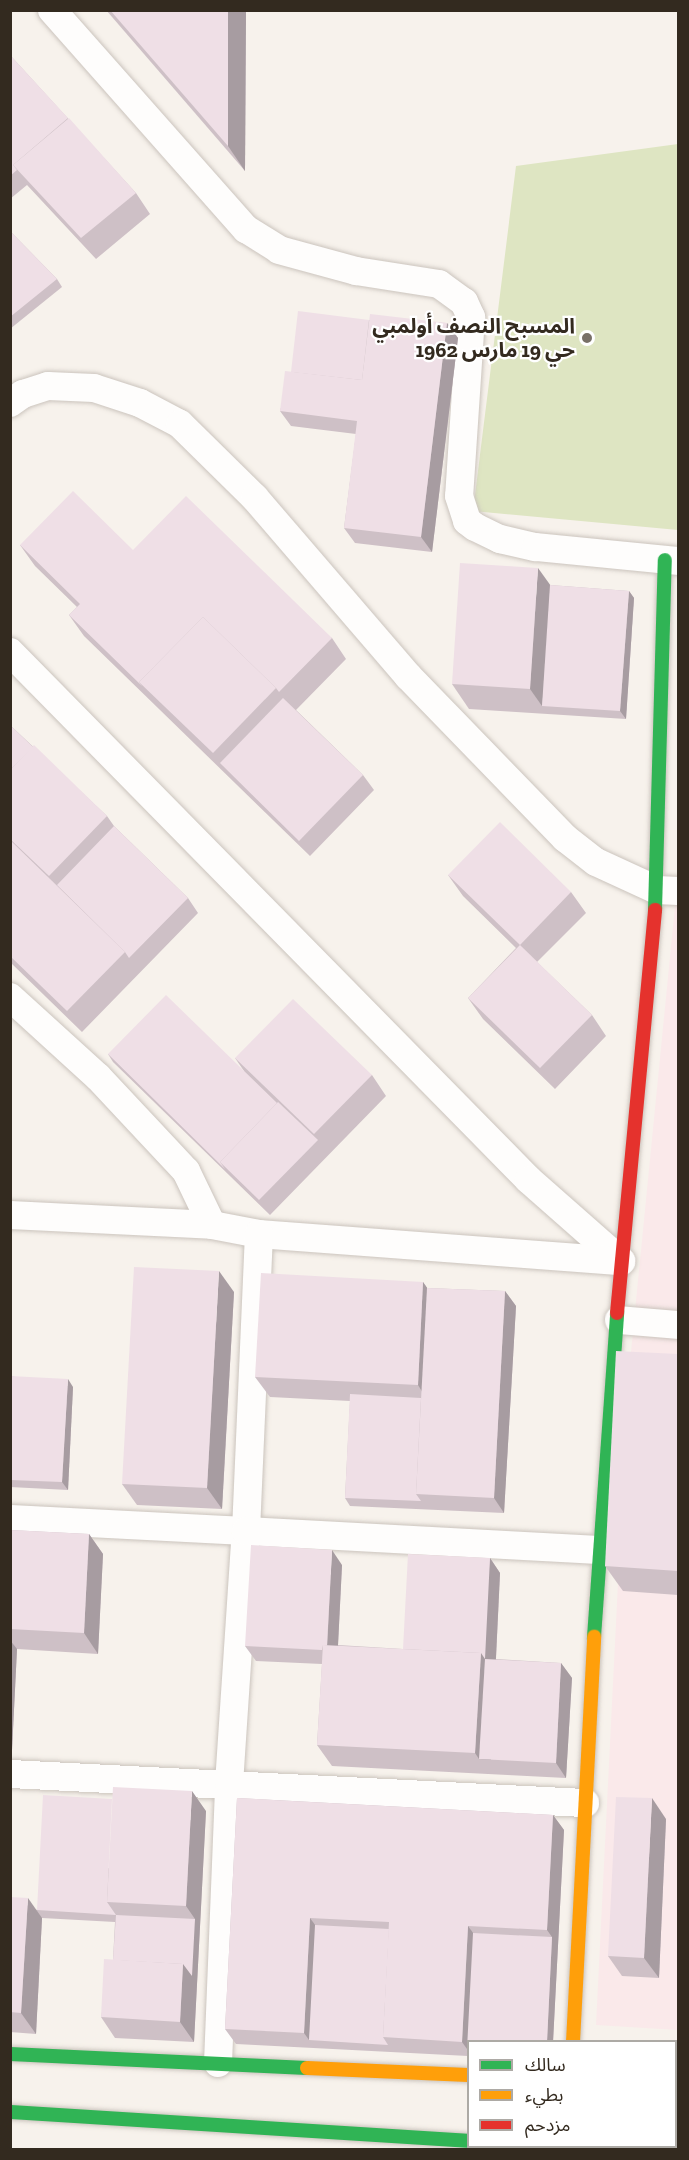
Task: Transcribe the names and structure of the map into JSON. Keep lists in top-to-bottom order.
{
  "places": ["المسبح النصف أولمبي حي 19 مارس 1962"],
  "legend": ["سالك", "بطيء", "مزدحم"]
}
